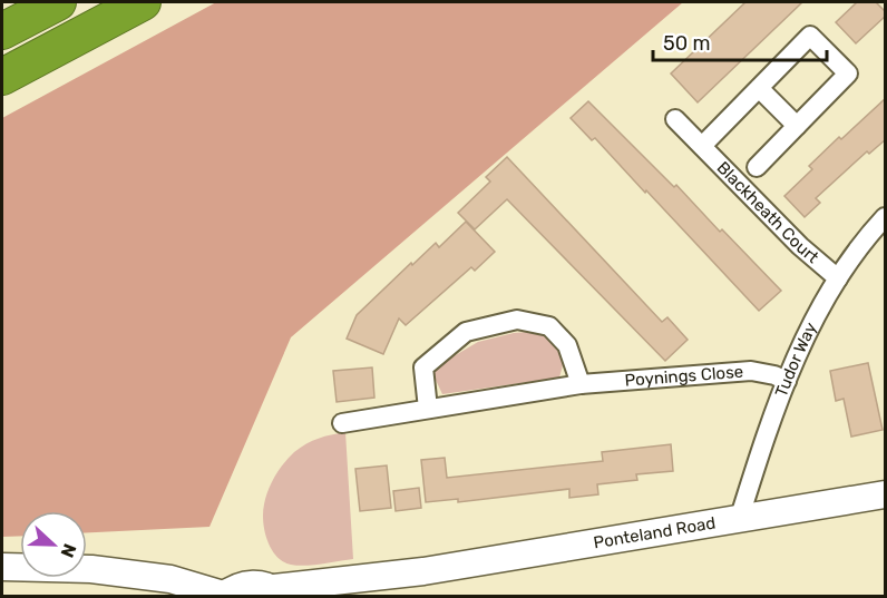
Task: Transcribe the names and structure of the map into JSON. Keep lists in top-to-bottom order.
{
  "streets": {
    "main road": ["Ponteland Road"],
    "street": ["Blackheath Court", "Tudor Way", "Poynings Close"]
  },
  "crossings": [
    ["Blackheath Court", "Tudor Way"],
    ["Tudor Way", "Poynings Close"],
    ["Tudor Way", "Ponteland Road"]
  ],
  "scale_bar": "50 m",
  "north": "right"
}
